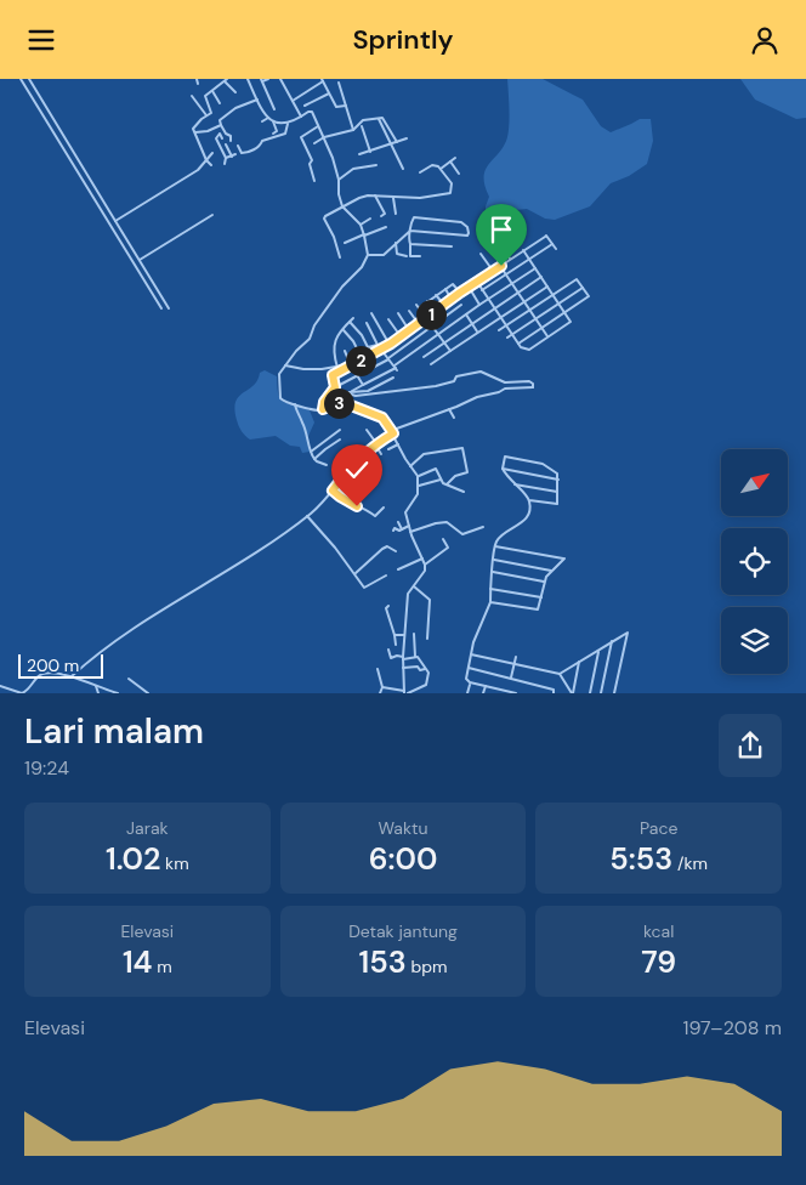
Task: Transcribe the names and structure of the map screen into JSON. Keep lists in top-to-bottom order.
{
  "scale_bar": "200 m",
  "north": "top right",
  "page": {
    "header": "Sprintly",
    "pins": ["1", "2", "3"],
    "scale": "200 m",
    "heading": ["Lari malam", "19:24"],
    "stats": [
      ["Jarak", "1.02 km"],
      ["Waktu", "6:00"],
      ["Pace", "5:53 /km"],
      ["Elevasi", "14 m"],
      ["Detak jantung", "153 bpm"],
      ["kcal", "79"]
    ],
    "chart": ["Elevasi", "197–208 m"]
  }
}
